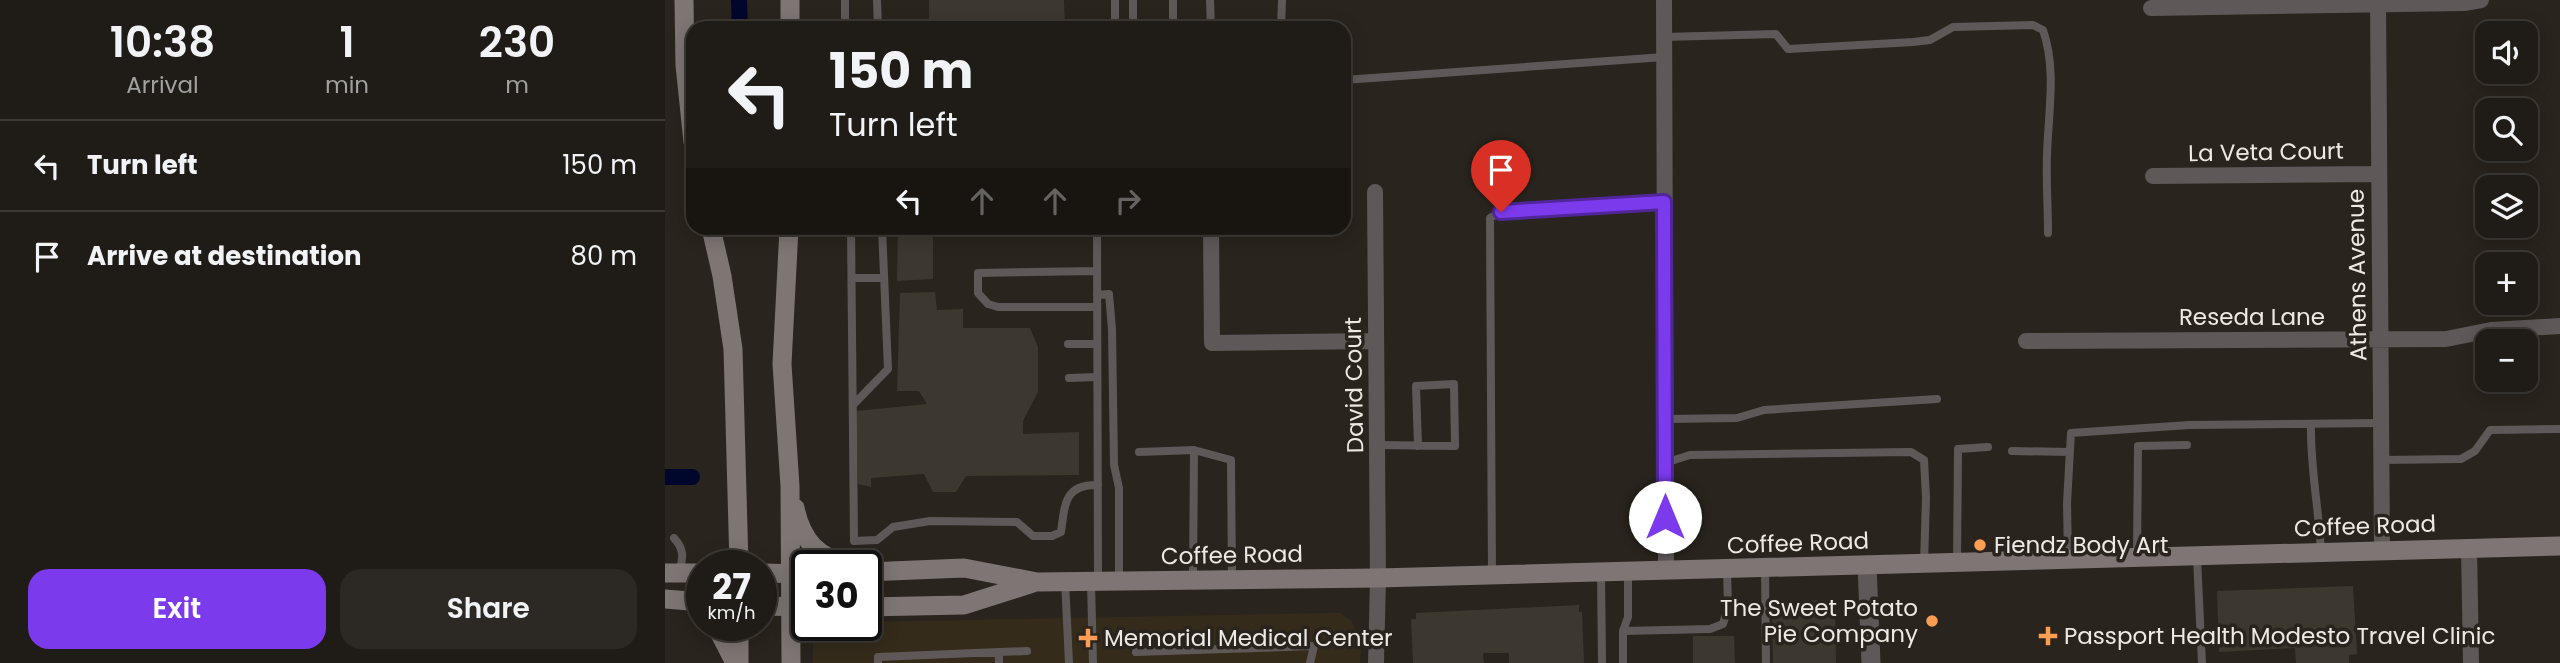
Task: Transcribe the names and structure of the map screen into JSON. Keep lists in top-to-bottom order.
{
  "streets": {
    "main road": ["Coffee Road"],
    "street": [
      "La Veta Court",
      "Athens Avenue",
      "Reseda Lane",
      "David Court"
    ]
  },
  "crossings": [
    ["La Veta Court", "Athens Avenue"],
    ["Athens Avenue", "Reseda Lane"],
    ["Athens Avenue", "Coffee Road"],
    ["David Court", "Coffee Road"]
  ],
  "places": {
    "other": ["Fiendz Body Art", "The Sweet Potato Pie Company"],
    "health": ["Passport Health Modesto Travel Clinic", "Memorial Medical Center"]
  },
  "page": {
    "eta": [
      "10:38",
      "Arrival",
      "1",
      "min",
      "230",
      "m"
    ],
    "map_buttons": ["+", "−"],
    "turn": ["150 m", "Turn left"],
    "list": [
      {
        "name": "Turn left",
        "value": "150 m"
      },
      {
        "name": "Arrive at destination",
        "value": "80 m"
      }
    ],
    "speed": "27 km/h",
    "limit": "30",
    "buttons": ["Exit", "Share"]
  }
}
